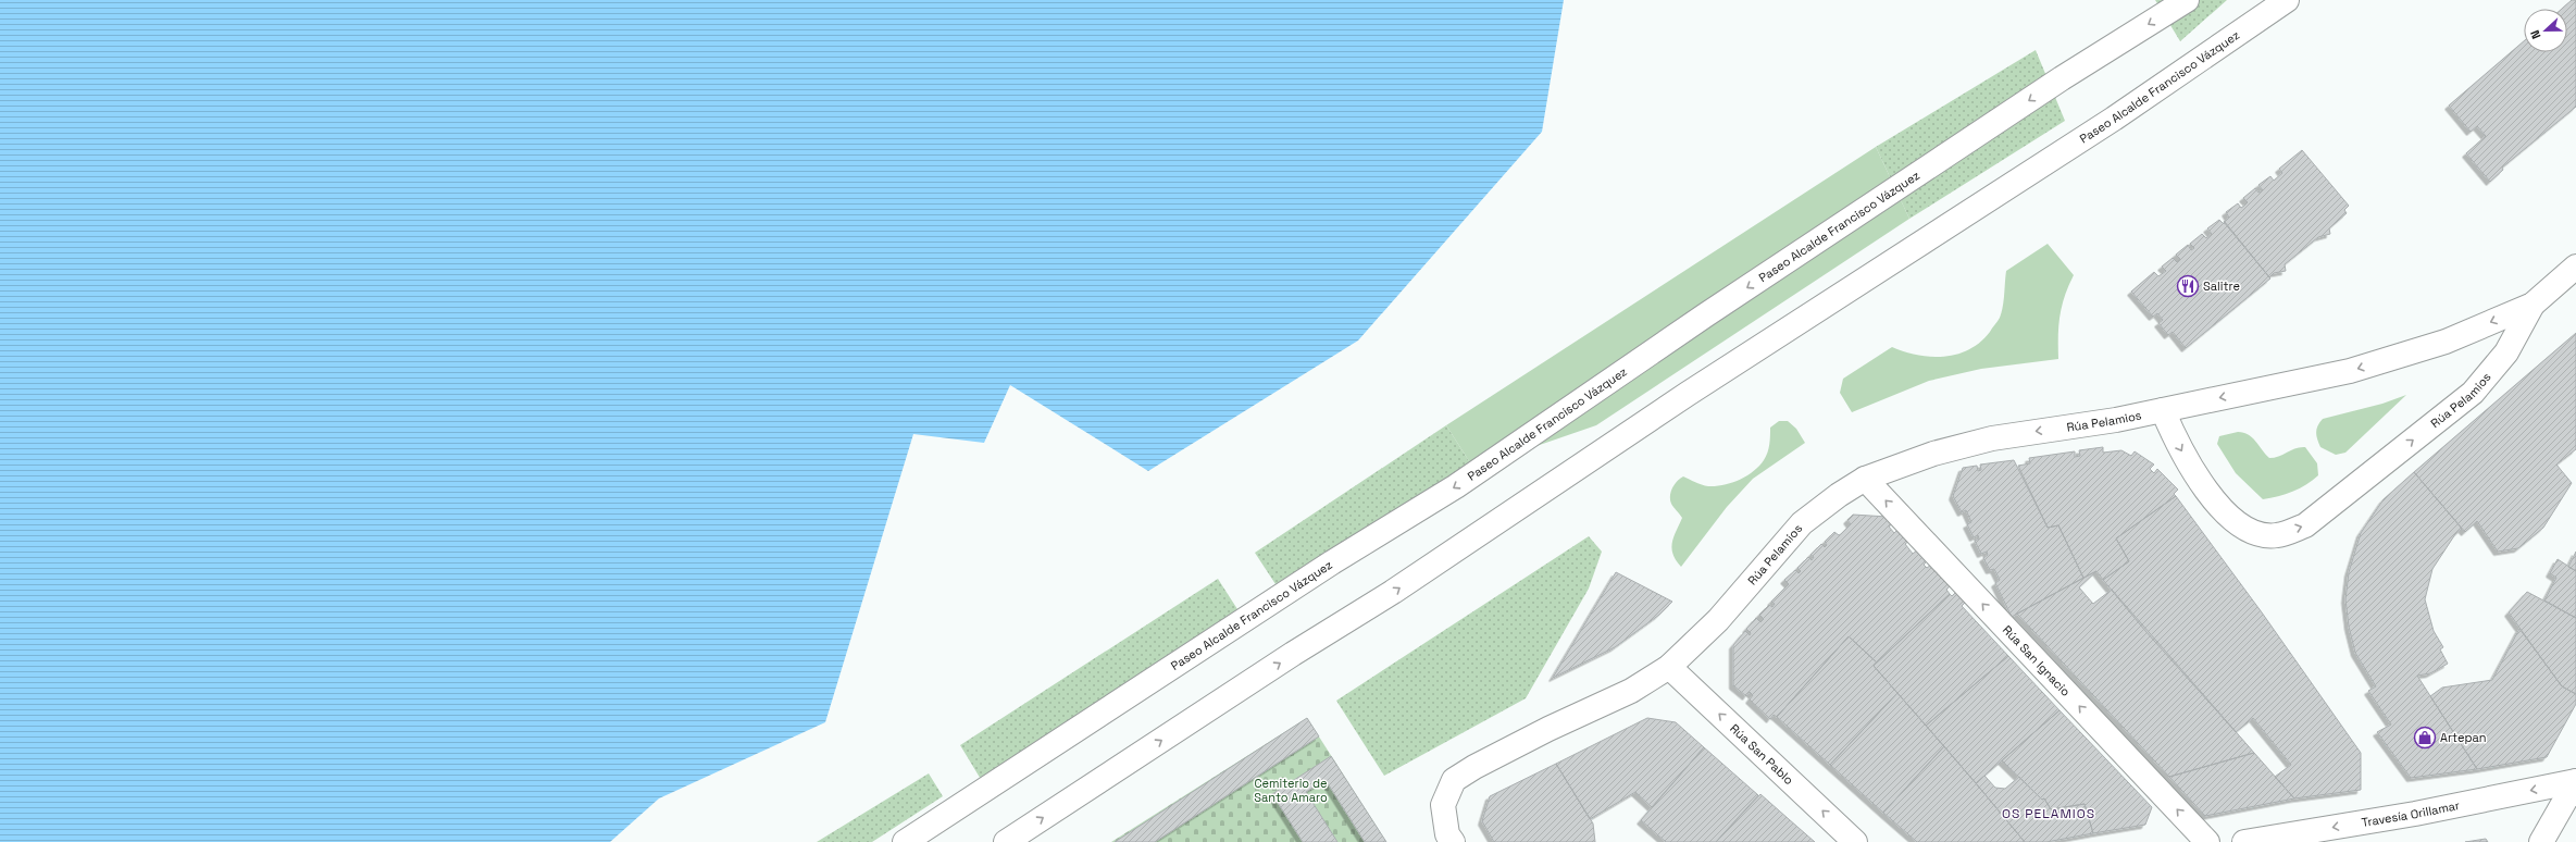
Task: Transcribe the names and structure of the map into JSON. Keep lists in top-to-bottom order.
{
  "streets": {
    "street": [
      "Paseo Alcalde Francisco Vázquez",
      "Rúa Pelamios",
      "Rúa San Ignacio",
      "Rúa San Pablo",
      "Travesía Orillamar"
    ]
  },
  "crossings": [
    ["Rúa Pelamios", "Rúa San Ignacio"],
    ["Rúa Pelamios", "Rúa San Pablo"]
  ],
  "one_way": ["Rúa San Ignacio", "Rúa San Pablo", "Travesía Orillamar"],
  "districts": ["OS PELAMIOS"],
  "parks": ["Cemiterio de Santo Amaro"],
  "places": {
    "restaurant": ["Salitre"],
    "shop": ["Artepan"]
  },
  "north": "left"
}
